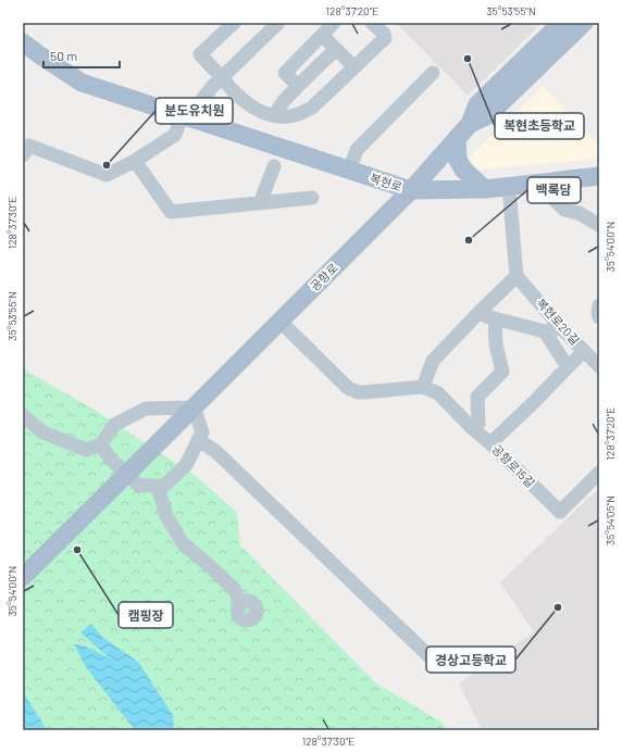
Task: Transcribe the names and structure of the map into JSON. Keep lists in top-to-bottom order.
{
  "streets": {
    "main road": ["복현로", "공항로"],
    "street": ["복현로20길", "공항로15길"]
  },
  "crossings": [
    ["복현로", "공항로"]
  ],
  "places": [
    "복현초등학교",
    "분도유치원",
    "백록담",
    "캠핑장",
    "경상고등학교"
  ],
  "scale_bar": "50 m",
  "coordinates": [
    "128°37'20\"E",
    "35°53'55\"N",
    "128°37'30\"E",
    "35°54'00\"N",
    "35°54'05\"N"
  ]
}
